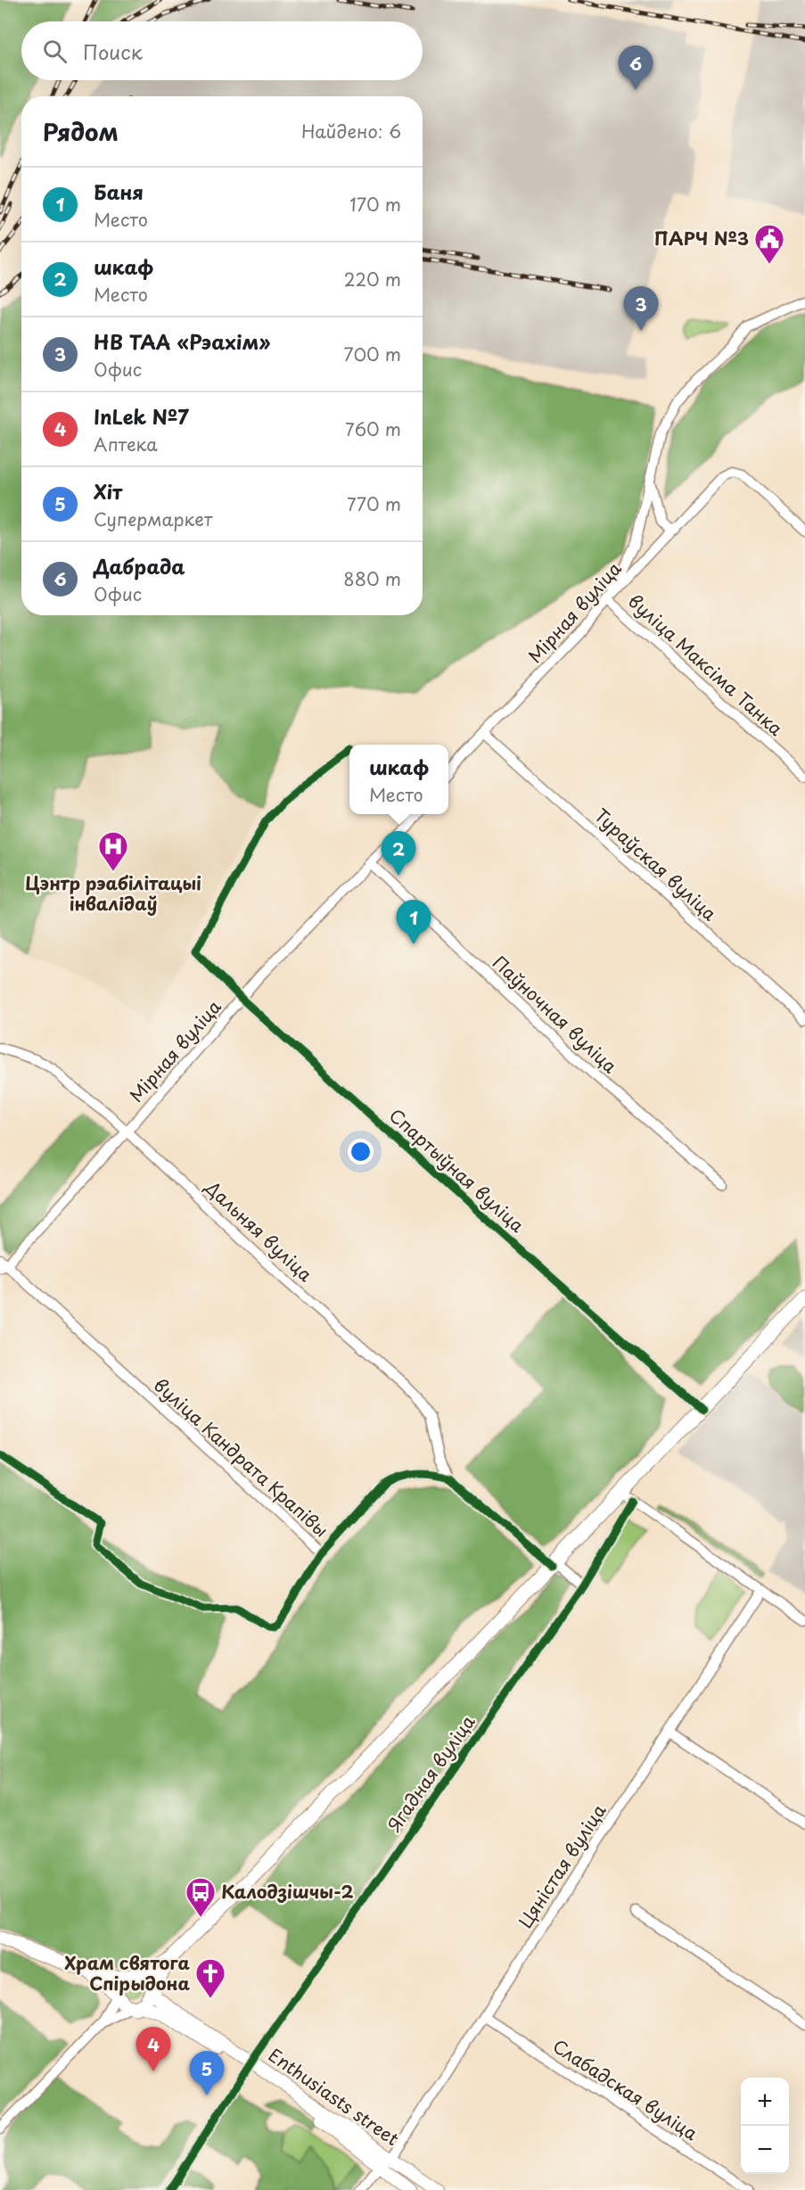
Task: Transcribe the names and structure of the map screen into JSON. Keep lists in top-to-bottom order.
{
  "streets": {
    "street": [
      "Мірная вуліца",
      "вуліца Максіма Танка",
      "Тураўская вуліца",
      "Паўночная вуліца",
      "Спартыўная вуліца",
      "Дальняя вуліца",
      "вуліца Кандрата Крапівы",
      "Ягадная вуліца",
      "Цяністая вуліца",
      "Слабадская вуліца",
      "Enthusiasts street"
    ]
  },
  "crossings": [
    ["Мірная вуліца", "вуліца Максіма Танка"],
    ["Мірная вуліца", "Тураўская вуліца"],
    ["Мірная вуліца", "Паўночная вуліца"],
    ["Мірная вуліца", "Спартыўная вуліца"],
    ["Мірная вуліца", "Дальняя вуліца"],
    ["Мірная вуліца", "вуліца Кандрата Крапівы"],
    ["Ягадная вуліца", "Enthusiasts street"],
    ["Цяністая вуліца", "Слабадская вуліца"],
    ["Цяністая вуліца", "Enthusiasts street"]
  ],
  "places": {
    "public building": ["ПАРЧ №3"],
    "hospital": ["Цэнтр рэабілітацыі інвалідаў"],
    "bus stop": ["Калодзішчы-2"],
    "church": ["Храм святога Спірыдона"]
  },
  "page": {
    "search": "Поиск",
    "pins": [
      "6",
      "3",
      "2",
      "1",
      "4",
      "5"
    ],
    "heading": ["Рядом", "Найдено: 6"],
    "list": [
      {
        "mark": "1",
        "name": "Баня",
        "note": "Место",
        "value": "170 m"
      },
      {
        "mark": "2",
        "name": "шкаф",
        "note": "Место",
        "value": "220 m"
      },
      {
        "mark": "3",
        "name": "НВ ТАА «Рэахім»",
        "note": "Офис",
        "value": "700 m"
      },
      {
        "mark": "4",
        "name": "InLek №7",
        "note": "Аптека",
        "value": "760 m"
      },
      {
        "mark": "5",
        "name": "Хіт",
        "note": "Супермаркет",
        "value": "770 m"
      },
      {
        "mark": "6",
        "name": "Дабрада",
        "note": "Офис",
        "value": "880 m"
      }
    ],
    "popup": ["шкаф", "Место"],
    "map_buttons": ["+", "−"]
  }
}
